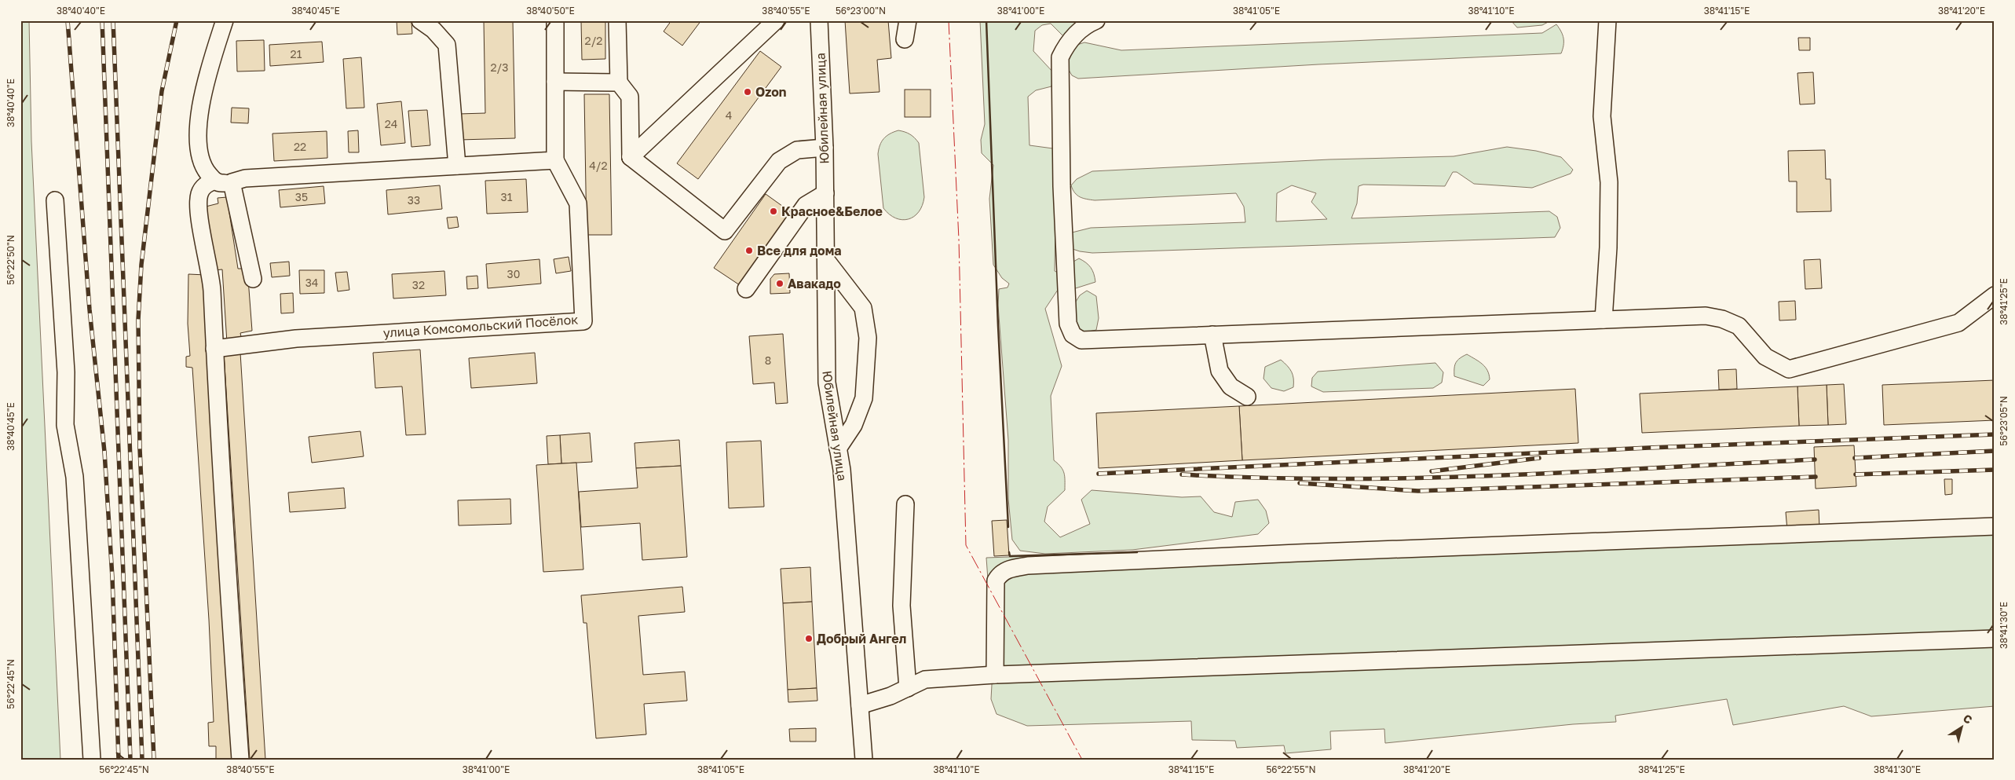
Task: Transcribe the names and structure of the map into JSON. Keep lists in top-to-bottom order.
{
  "streets": {
    "street": ["Юбилейная улица", "улица Комсомольский Посёлок"]
  },
  "places": [
    "Ozon",
    "Красное&Белое",
    "Все для дома",
    "Авакадо",
    "Добрый Ангел"
  ],
  "house_numbers": [
    "2/2",
    "21",
    "2/3",
    "4",
    "24",
    "22",
    "4/2",
    "35",
    "31",
    "33",
    "30",
    "34",
    "32",
    "8"
  ],
  "north": "top right",
  "coordinates": [
    "38°40'40\"E",
    "38°40'45\"E",
    "38°40'50\"E",
    "38°40'55\"E",
    "56°23'00\"N",
    "38°41'00\"E",
    "38°41'05\"E",
    "38°41'10\"E",
    "38°41'15\"E",
    "38°41'20\"E",
    "56°22'50\"N",
    "38°41'25\"E",
    "56°23'05\"N",
    "38°41'30\"E",
    "56°22'45\"N",
    "56°22'55\"N"
  ]
}
